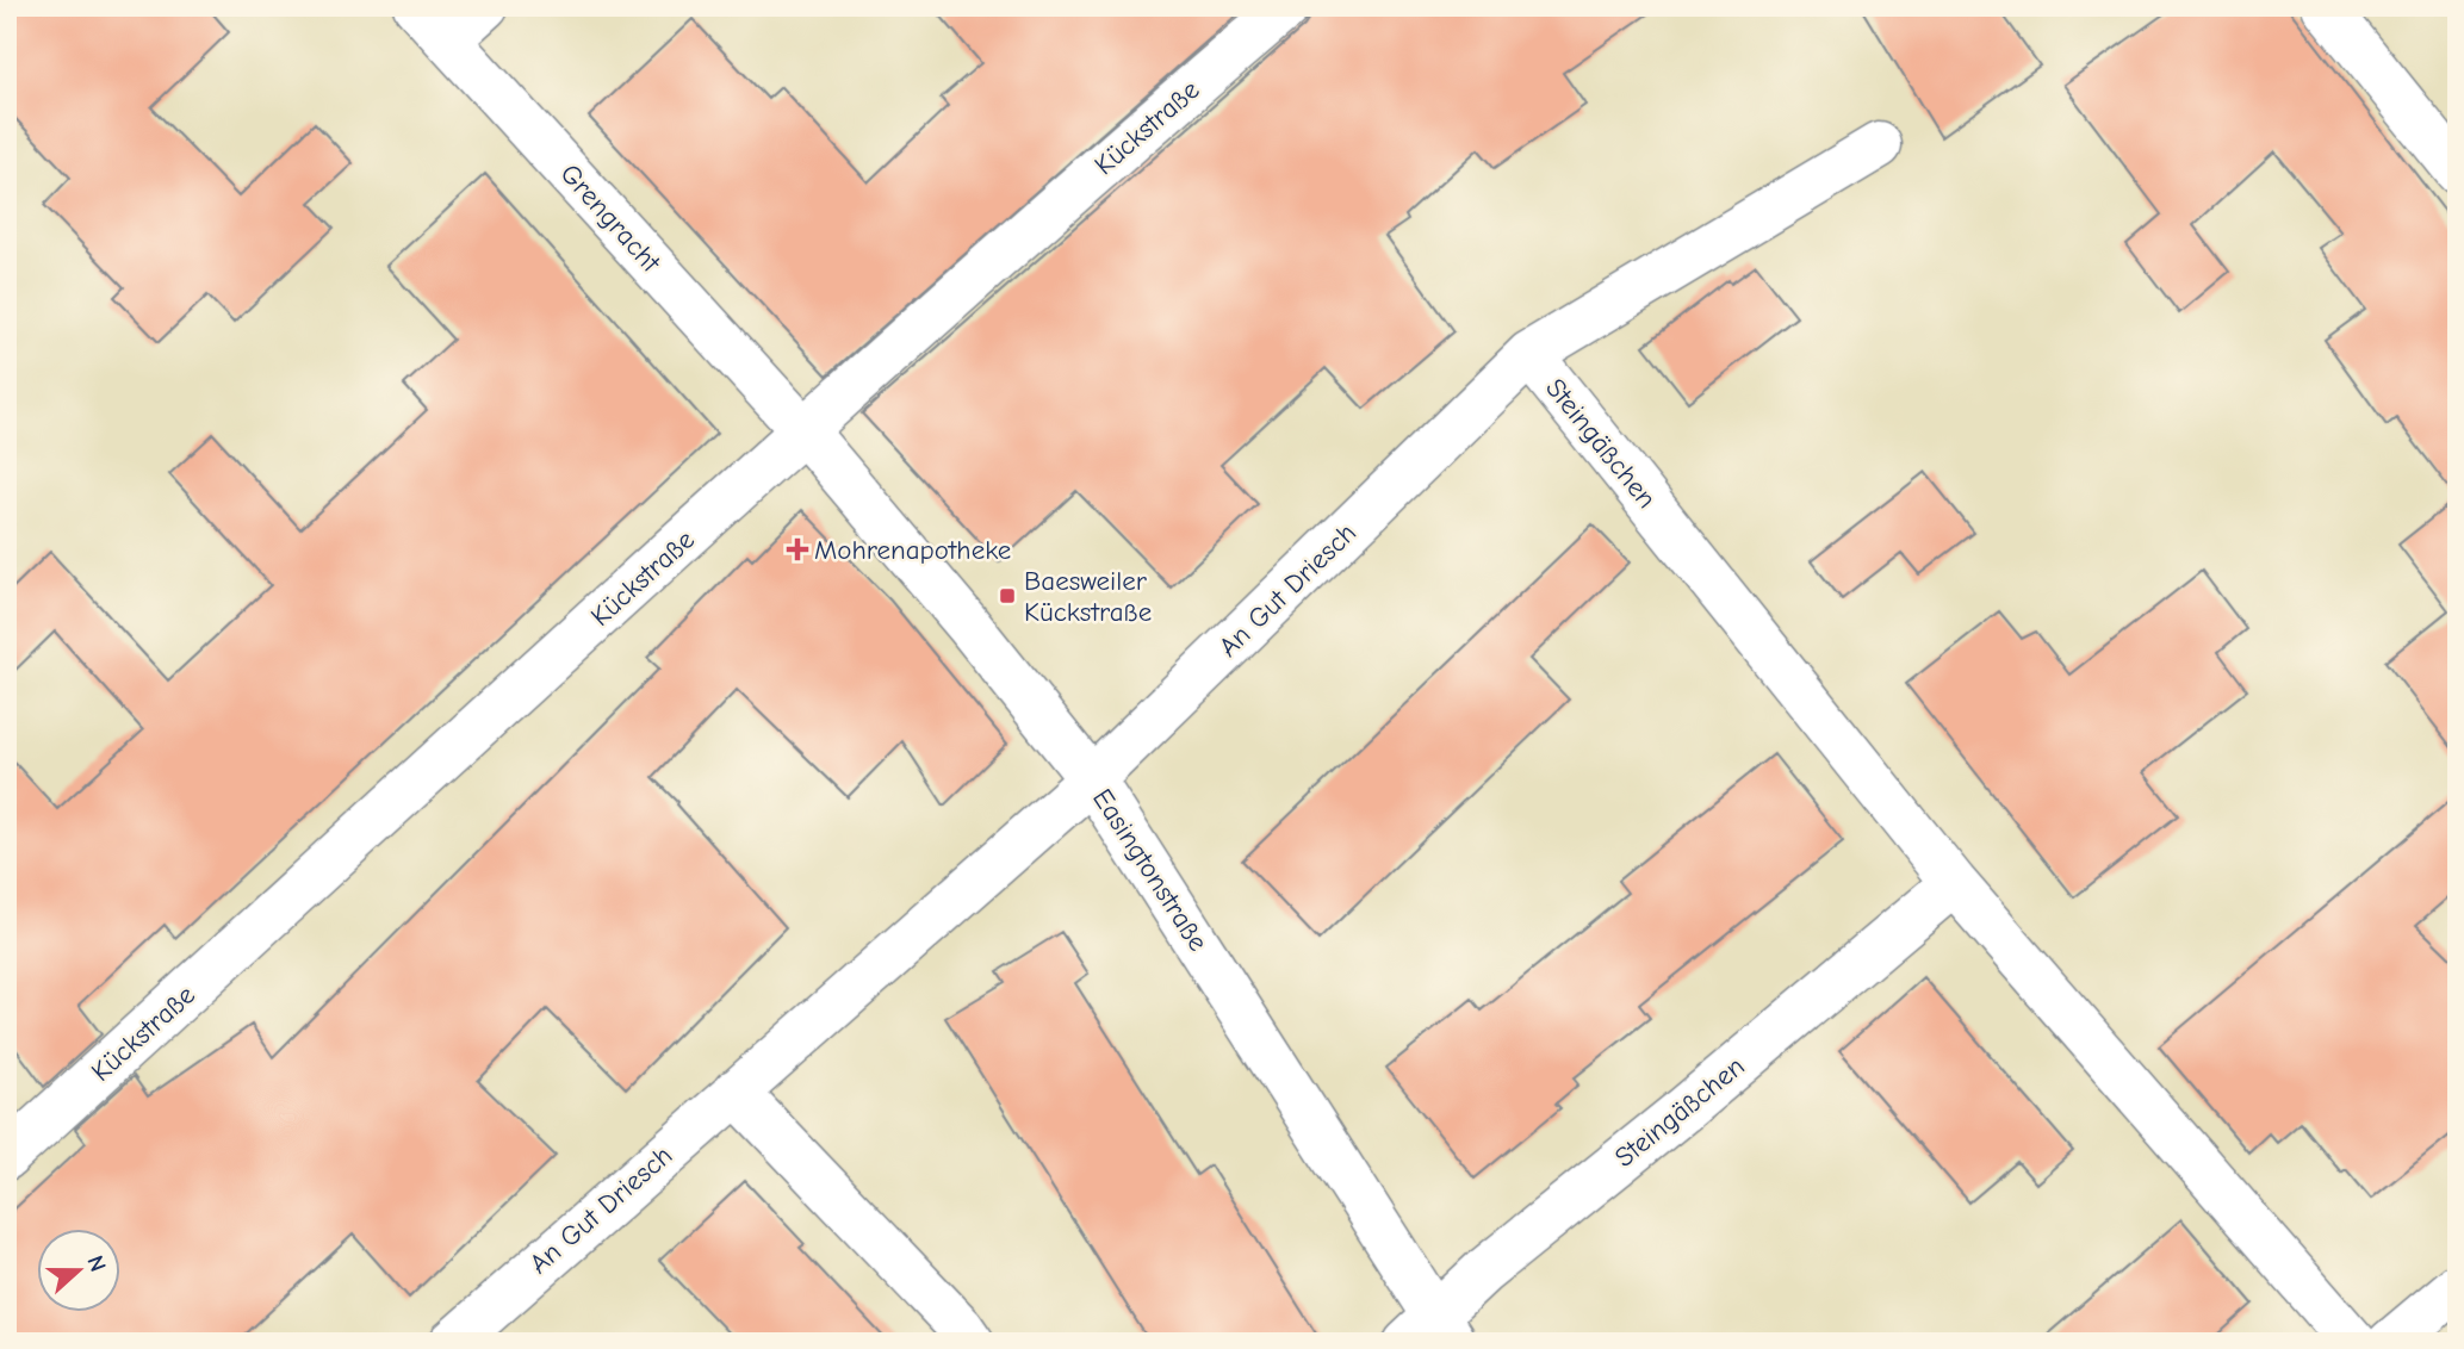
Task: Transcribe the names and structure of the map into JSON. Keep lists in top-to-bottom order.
{
  "streets": {
    "street": [
      "Kückstraße",
      "Grengracht",
      "Steingäßchen",
      "An Gut Driesch",
      "Easingtonstraße"
    ]
  },
  "crossings": [
    ["Kückstraße", "Grengracht"],
    ["Kückstraße", "Easingtonstraße"],
    ["Grengracht", "Easingtonstraße"],
    ["Steingäßchen", "An Gut Driesch"],
    ["Steingäßchen", "Easingtonstraße"],
    ["An Gut Driesch", "Easingtonstraße"]
  ],
  "places": {
    "health": ["Mohrenapotheke"],
    "transit": ["Baesweiler Kückstraße"]
  },
  "north": "right"
}
